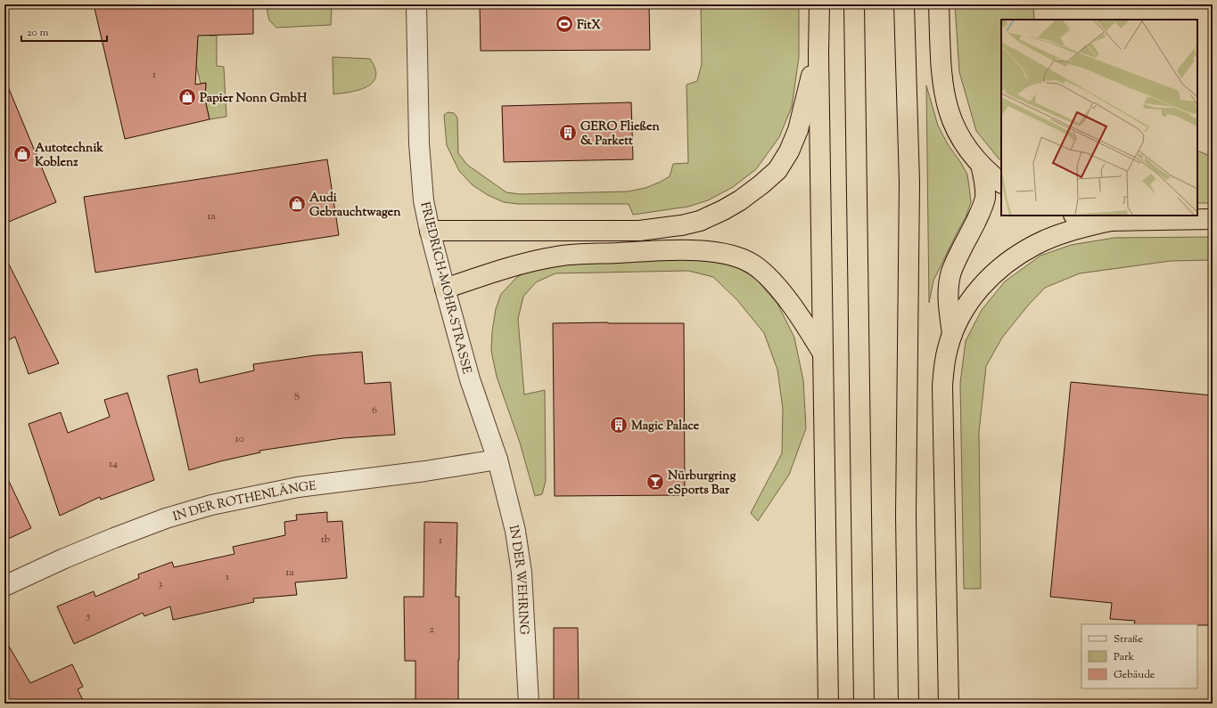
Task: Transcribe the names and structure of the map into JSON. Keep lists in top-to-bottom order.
{
  "streets": {
    "street": ["FRIEDRICH-MOHR-STRASSE", "IN DER ROTHENLÄNGE", "IN DER WEHRING"]
  },
  "crossings": [
    ["FRIEDRICH-MOHR-STRASSE", "IN DER ROTHENLÄNGE"],
    ["FRIEDRICH-MOHR-STRASSE", "IN DER WEHRING"],
    ["IN DER ROTHENLÄNGE", "IN DER WEHRING"]
  ],
  "places": {
    "sports": ["FitX"],
    "shop": ["Papier Nonn GmbH", "Autotechnik Koblenz", "Audi Gebrauchtwagen"],
    "building": ["GERO Fließen & Parkett", "Magic Palace"],
    "bar": ["Nürburgring eSports Bar"]
  },
  "house_numbers": [
    "1",
    "1a",
    "8",
    "6",
    "10",
    "14",
    "1b",
    "1",
    "1a",
    "1",
    "3",
    "5",
    "2"
  ],
  "legend": ["Straße", "Park", "Gebäude"],
  "scale_bar": "20 m"
}
